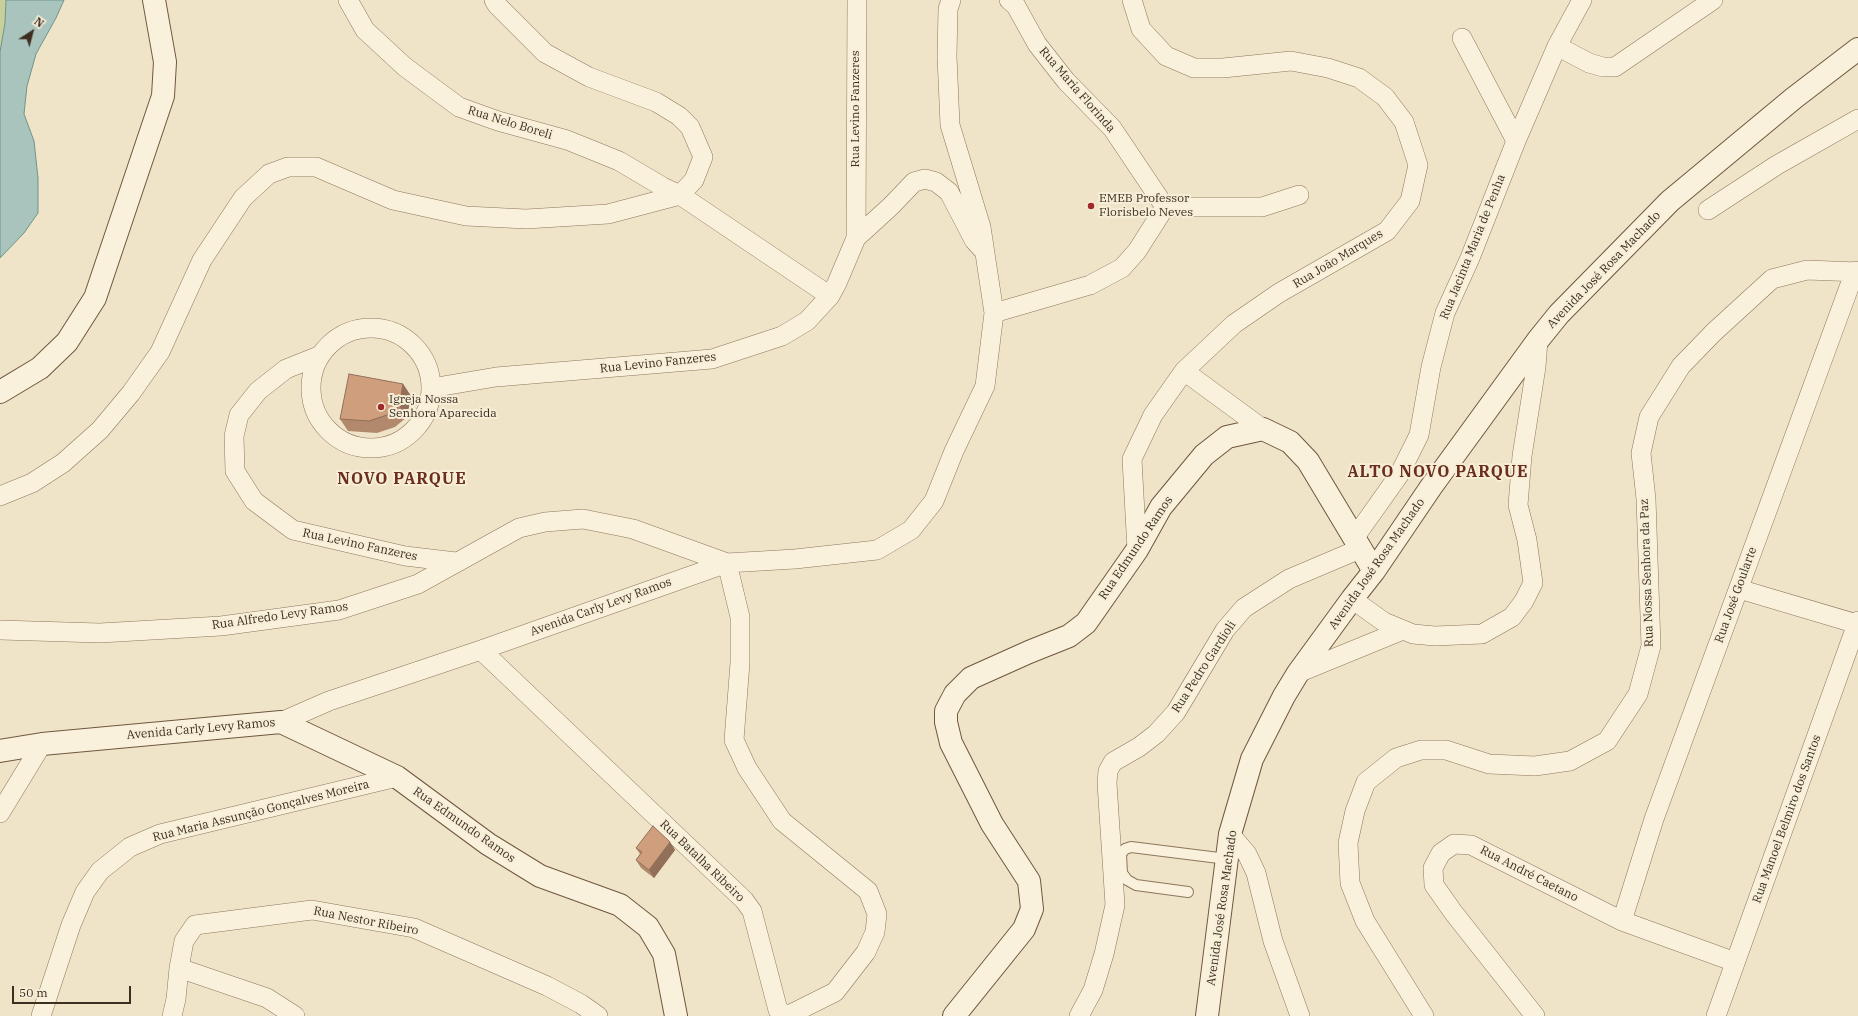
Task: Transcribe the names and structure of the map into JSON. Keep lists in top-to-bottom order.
{
  "streets": {
    "street": [
      "Rua Maria Florinda",
      "Rua Levino Fanzeres",
      "Rua Nelo Boreli",
      "Rua Jacinta Maria de Penha",
      "Rua João Marques",
      "Avenida José Rosa Machado",
      "Rua Edmundo Ramos",
      "Rua Nossa Senhora da Paz",
      "Rua José Goularte",
      "Avenida Carly Levy Ramos",
      "Rua Alfredo Levy Ramos",
      "Rua Pedro Gardioli",
      "Rua Maria Assunção Gonçalves Moreira",
      "Rua Manoel Belmiro dos Santos",
      "Rua Batalha Ribeiro",
      "Rua André Caetano",
      "Rua Nestor Ribeiro"
    ]
  },
  "crossings": [
    ["Rua Levino Fanzeres", "Rua Nelo Boreli"],
    ["Rua Levino Fanzeres", "Rua Alfredo Levy Ramos"],
    ["Rua Jacinta Maria de Penha", "Rua Pedro Gardioli"],
    ["Rua João Marques", "Rua Edmundo Ramos"],
    ["Rua Edmundo Ramos", "Avenida Carly Levy Ramos"],
    ["Rua Edmundo Ramos", "Rua Maria Assunção Gonçalves Moreira"],
    ["Rua Nossa Senhora da Paz", "Rua José Goularte"],
    ["Rua José Goularte", "Rua André Caetano"],
    ["Avenida Carly Levy Ramos", "Rua Alfredo Levy Ramos"],
    ["Avenida Carly Levy Ramos", "Rua Batalha Ribeiro"],
    ["Rua Alfredo Levy Ramos", "Rua Batalha Ribeiro"],
    ["Rua Manoel Belmiro dos Santos", "Rua André Caetano"]
  ],
  "districts": ["ALTO NOVO PARQUE", "NOVO PARQUE"],
  "places": ["EMEB Professor Florisbelo Neves", "Igreja Nossa Senhora Aparecida"],
  "scale_bar": "50 m",
  "north": "top right"
}
